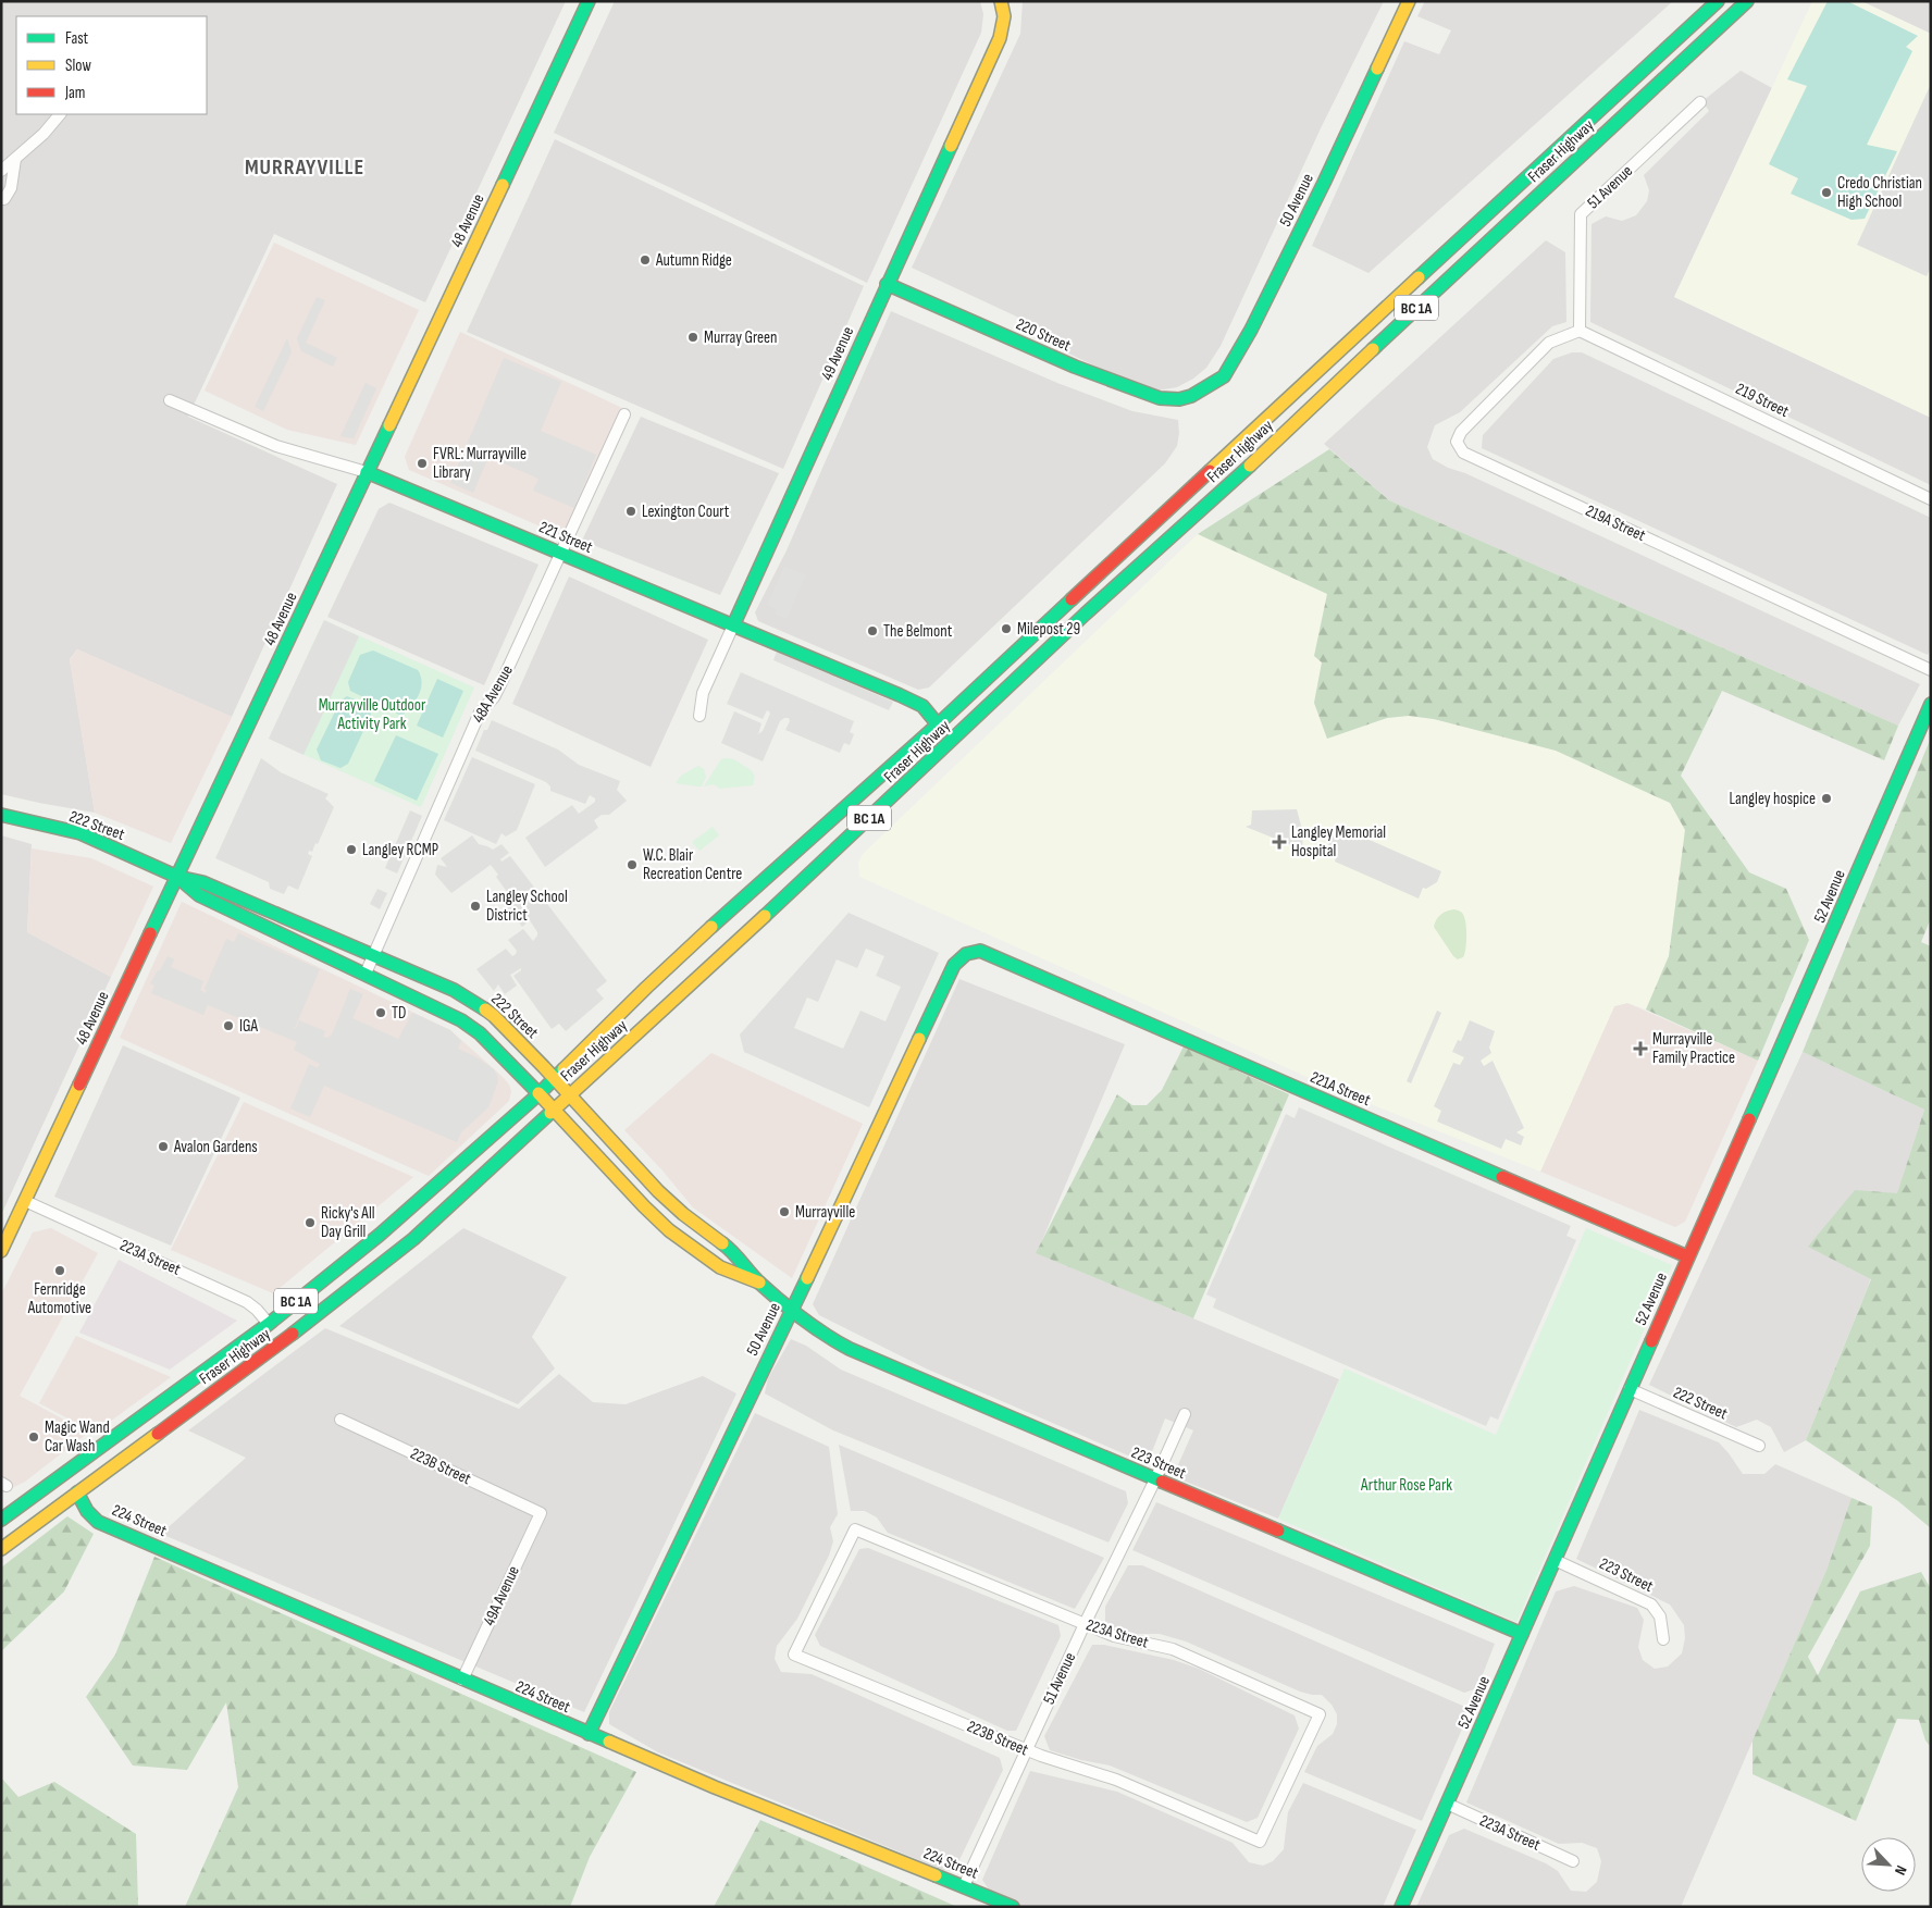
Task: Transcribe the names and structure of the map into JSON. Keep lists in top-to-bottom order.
{
  "streets": {
    "street": [
      "Fraser Highway",
      "51 Avenue",
      "50 Avenue",
      "48 Avenue",
      "BC 1A",
      "220 Street",
      "49 Avenue",
      "219 Street",
      "219A Street",
      "221 Street",
      "48A Avenue",
      "222 Street",
      "52 Avenue",
      "221A Street",
      "223A Street",
      "223 Street",
      "223B Street",
      "224 Street",
      "49A Avenue"
    ]
  },
  "crossings": [
    ["Fraser Highway", "221 Street"],
    ["Fraser Highway", "222 Street"],
    ["Fraser Highway", "223A Street"],
    ["Fraser Highway", "224 Street"],
    ["51 Avenue", "219 Street"],
    ["51 Avenue", "219A Street"],
    ["51 Avenue", "223A Street"],
    ["51 Avenue", "223 Street"],
    ["51 Avenue", "223B Street"],
    ["51 Avenue", "224 Street"],
    ["50 Avenue", "220 Street"],
    ["50 Avenue", "222 Street"],
    ["50 Avenue", "221A Street"],
    ["50 Avenue", "223 Street"],
    ["50 Avenue", "224 Street"],
    ["48 Avenue", "221 Street"],
    ["48 Avenue", "222 Street"],
    ["48 Avenue", "223A Street"],
    ["220 Street", "49 Avenue"],
    ["49 Avenue", "221 Street"],
    ["219 Street", "219A Street"],
    ["221 Street", "48A Avenue"],
    ["48A Avenue", "222 Street"],
    ["222 Street", "52 Avenue"],
    ["222 Street", "223 Street"],
    ["52 Avenue", "221A Street"],
    ["52 Avenue", "223A Street"],
    ["52 Avenue", "223 Street"],
    ["223A Street", "223B Street"],
    ["223B Street", "49A Avenue"],
    ["224 Street", "49A Avenue"]
  ],
  "districts": ["MURRAYVILLE"],
  "parks": ["Murrayville Outdoor Activity Park", "Arthur Rose Park"],
  "places": {
    "other": [
      "Credo Christian High School",
      "Autumn Ridge",
      "Murray Green",
      "FVRL: Murrayville Library",
      "Lexington Court",
      "Milepost 29",
      "The Belmont",
      "Langley hospice",
      "Langley RCMP",
      "W.C. Blair Recreation Centre",
      "Langley School District",
      "TD",
      "IGA",
      "Avalon Gardens",
      "Murrayville",
      "Ricky's All Day Grill",
      "Fernridge Automotive",
      "Magic Wand Car Wash"
    ],
    "health": ["Langley Memorial Hospital", "Murrayville Family Practice"]
  },
  "legend": ["Fast", "Slow", "Jam"],
  "north": "bottom right"
}
